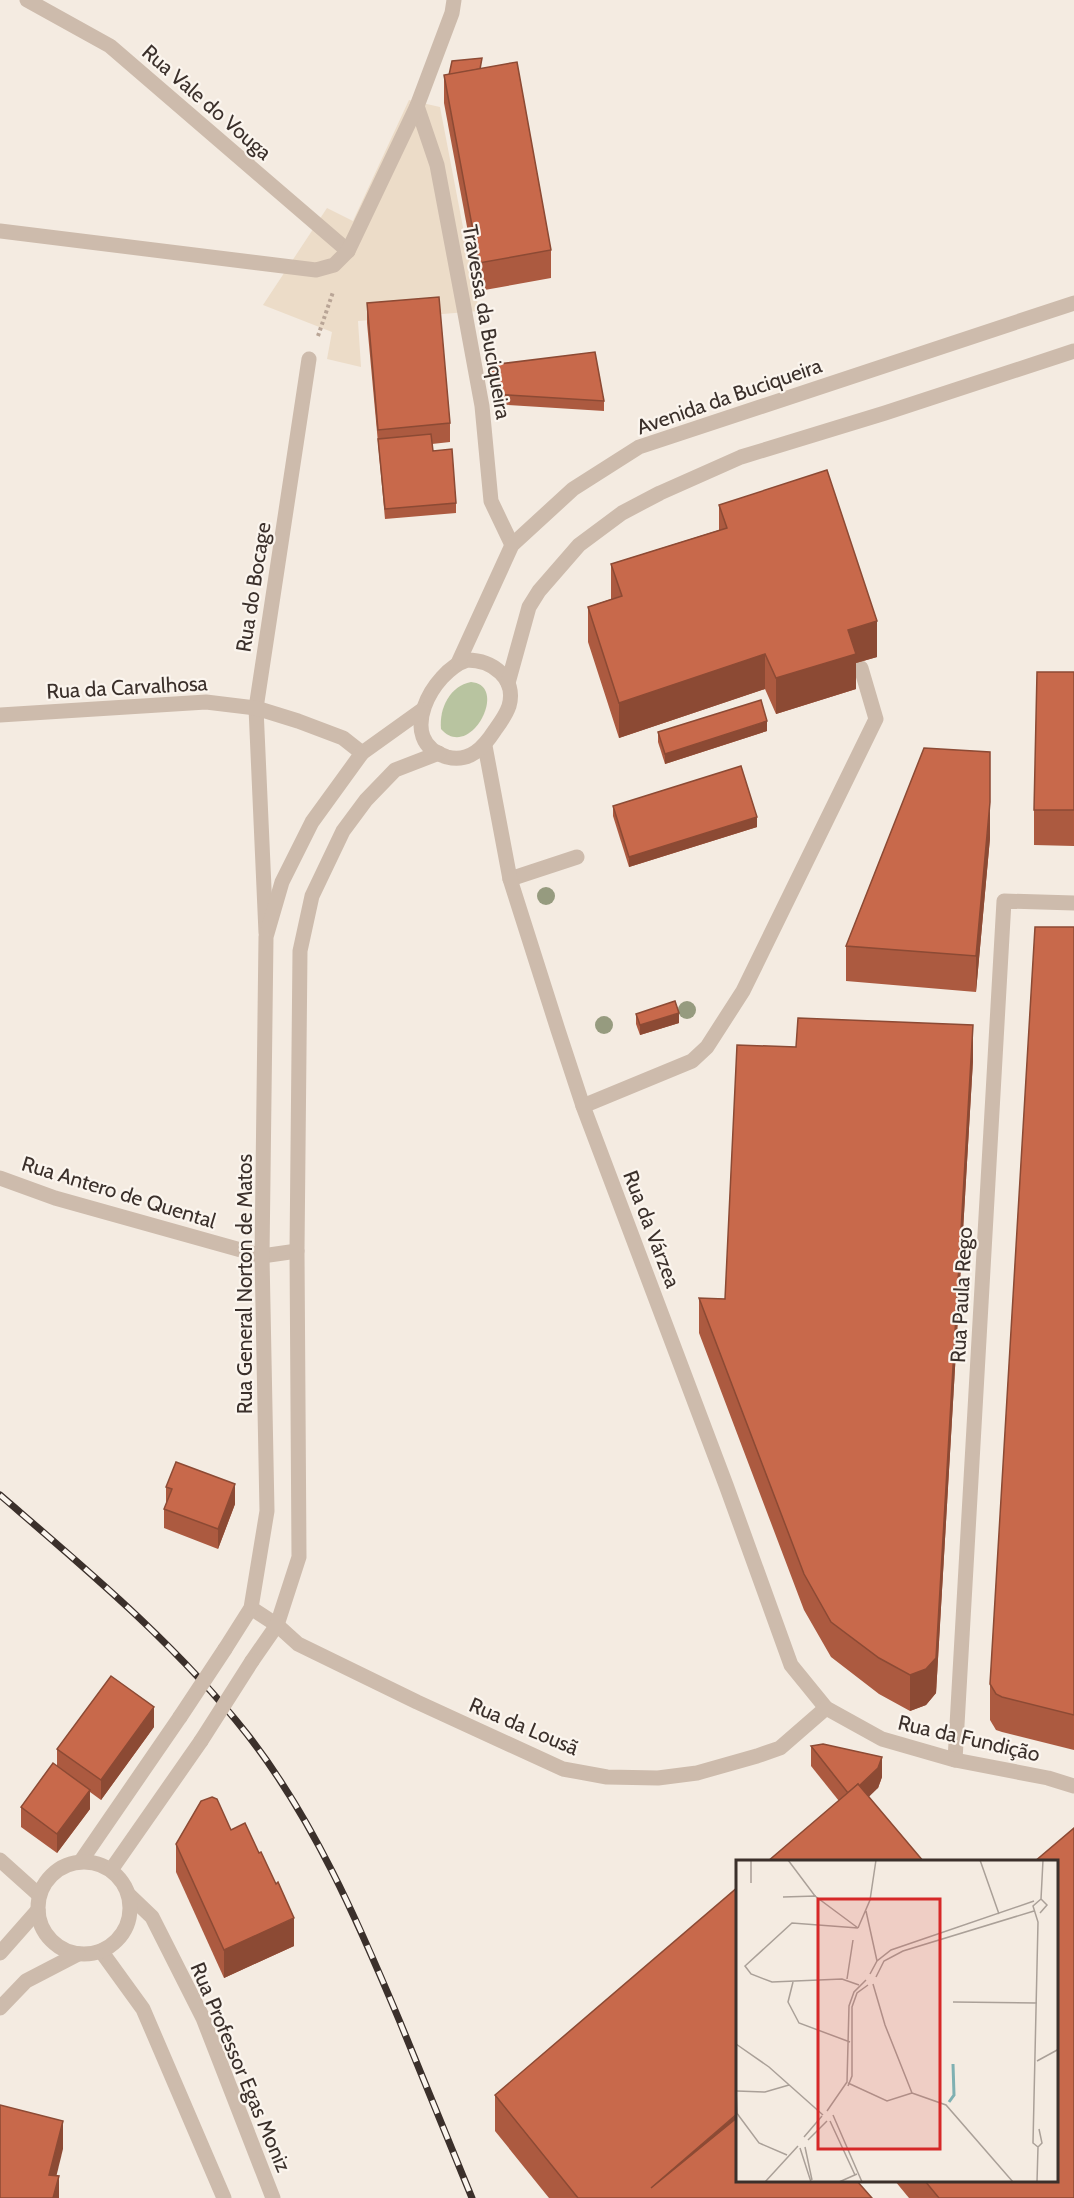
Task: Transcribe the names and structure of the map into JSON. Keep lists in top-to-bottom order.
{
  "streets": {
    "street": [
      "Rua Vale do Vouga",
      "Travessa da Buciqueira",
      "Avenida da Buciqueira",
      "Rua do Bocage",
      "Rua da Carvalhosa",
      "Rua Antero de Quental",
      "Rua da Várzea",
      "Rua General Norton de Matos",
      "Rua Paula Rego",
      "Rua da Lousã",
      "Rua da Fundição",
      "Rua Professor Egas Moniz"
    ]
  },
  "crossings": [
    ["Travessa da Buciqueira", "Avenida da Buciqueira"],
    ["Avenida da Buciqueira", "Rua da Várzea"],
    ["Avenida da Buciqueira", "Rua General Norton de Matos"],
    ["Rua do Bocage", "Rua da Carvalhosa"],
    ["Rua do Bocage", "Rua General Norton de Matos"],
    ["Rua da Carvalhosa", "Rua General Norton de Matos"],
    ["Rua Antero de Quental", "Rua General Norton de Matos"],
    ["Rua da Várzea", "Rua General Norton de Matos"],
    ["Rua da Várzea", "Rua da Lousã"],
    ["Rua da Várzea", "Rua da Fundição"],
    ["Rua General Norton de Matos", "Rua da Lousã"],
    ["Rua General Norton de Matos", "Rua Professor Egas Moniz"],
    ["Rua Paula Rego", "Rua da Fundição"],
    ["Rua da Lousã", "Rua da Fundição"]
  ]
}
